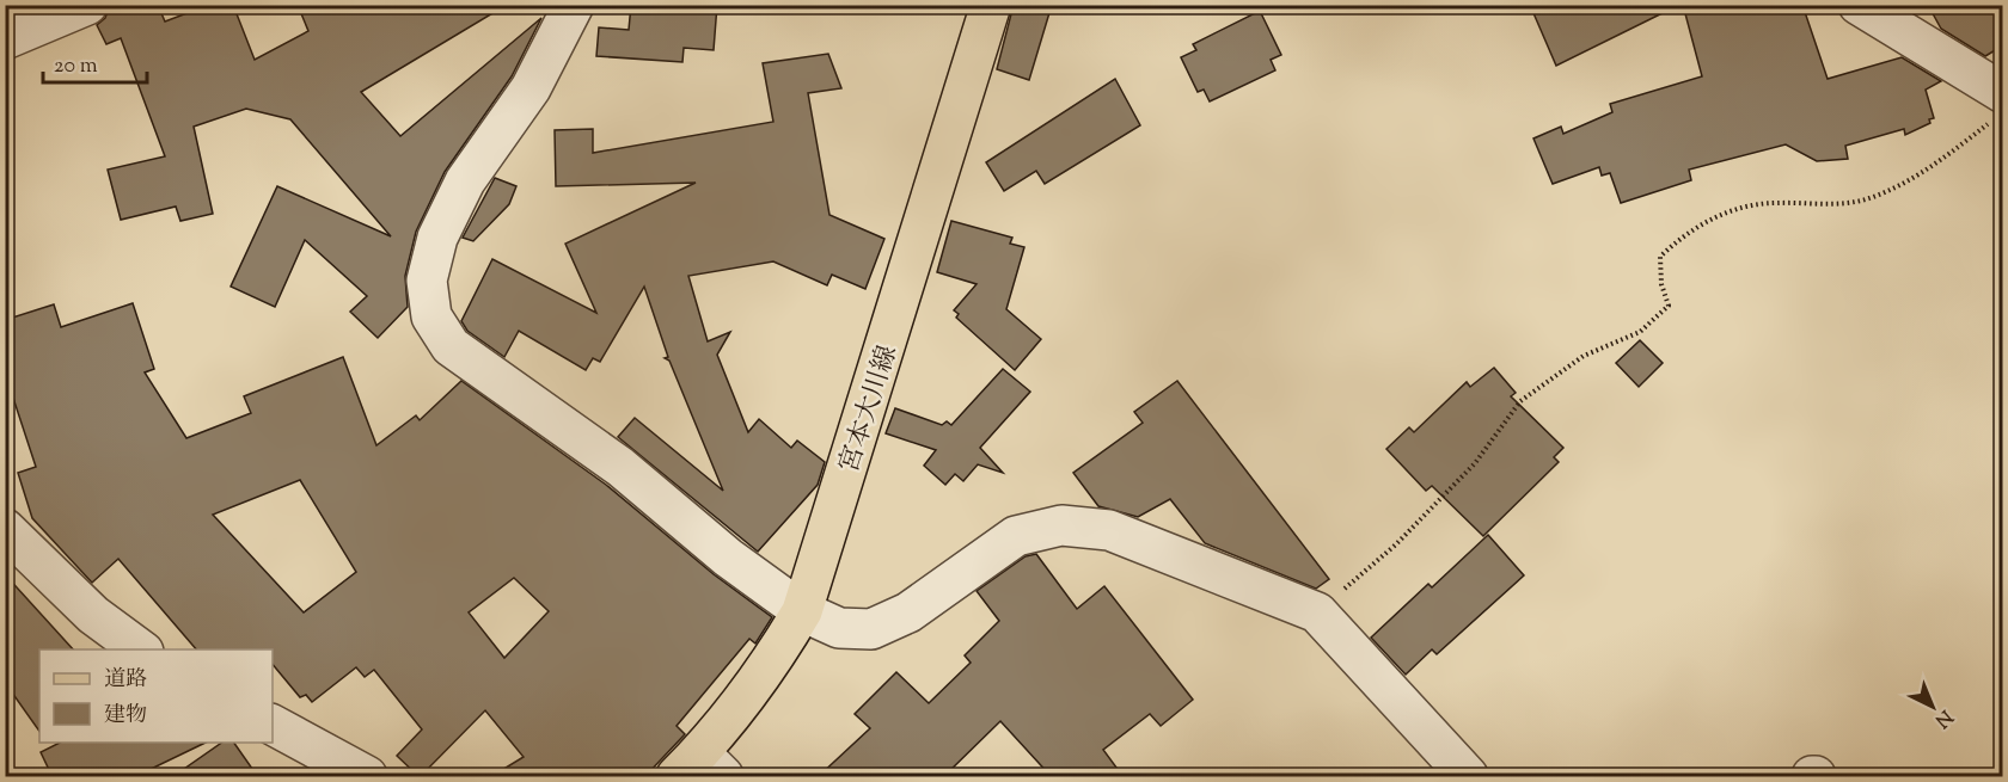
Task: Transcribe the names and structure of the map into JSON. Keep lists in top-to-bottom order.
{
  "streets": {
    "main road": ["宮本大川線"]
  },
  "legend": ["道路", "建物"],
  "scale_bar": "20 m",
  "north": "bottom right"
}
